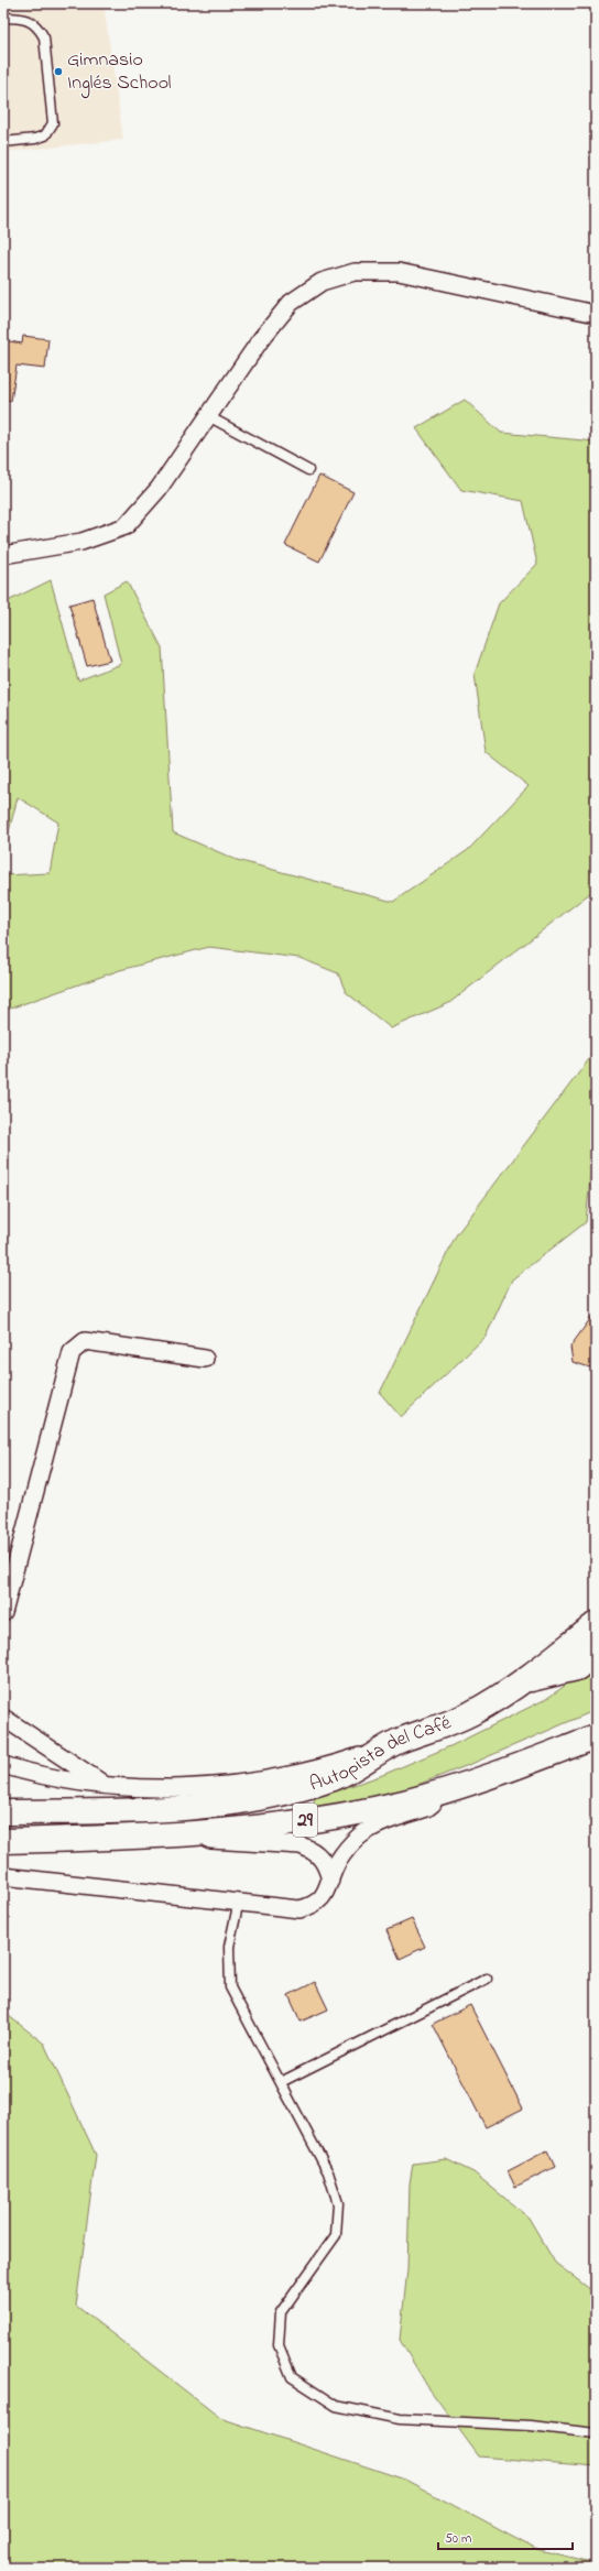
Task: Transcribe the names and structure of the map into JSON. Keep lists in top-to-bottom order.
{
  "streets": {
    "highway": ["Autopista del Café", "29"]
  },
  "places": ["Gimnasio Inglés School"],
  "scale_bar": "50 m"
}
